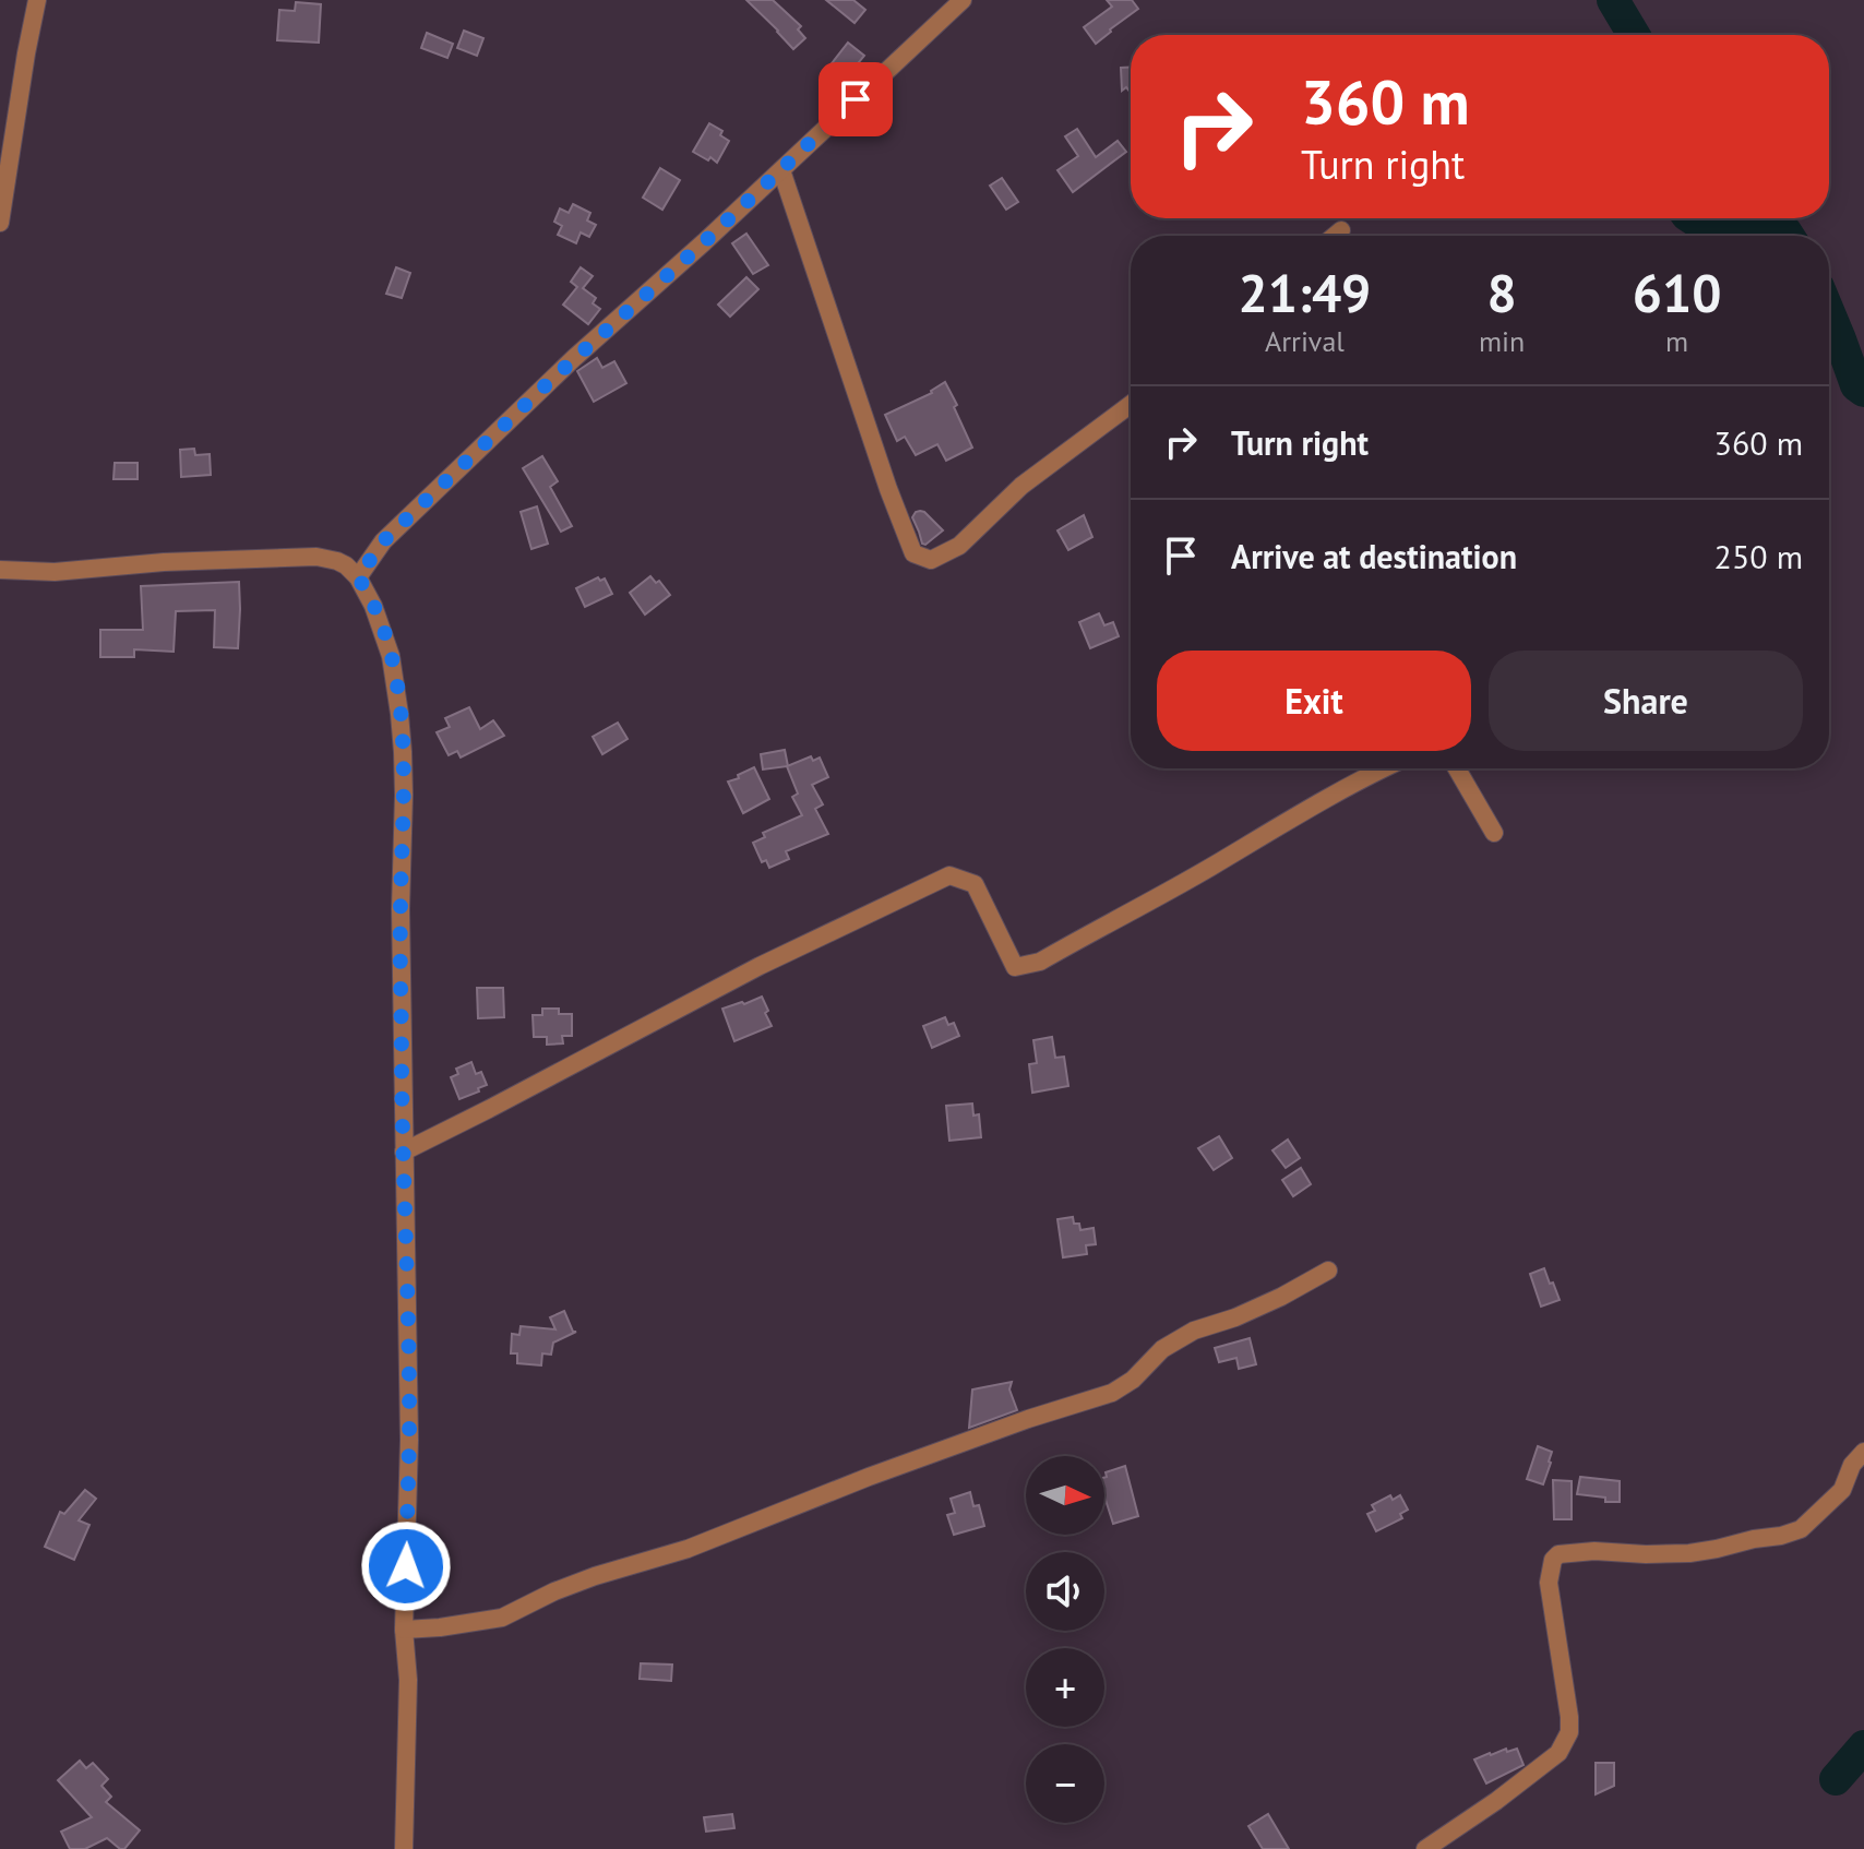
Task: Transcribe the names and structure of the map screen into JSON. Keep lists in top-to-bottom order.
{
  "north": "right",
  "page": {
    "turn": ["360 m", "Turn right"],
    "eta": [
      "21:49",
      "Arrival",
      "8",
      "min",
      "610",
      "m"
    ],
    "list": [
      {
        "name": "Turn right",
        "value": "360 m"
      },
      {
        "name": "Arrive at destination",
        "value": "250 m"
      }
    ],
    "buttons": ["Exit", "Share"],
    "map_buttons": ["+", "−"]
  }
}
